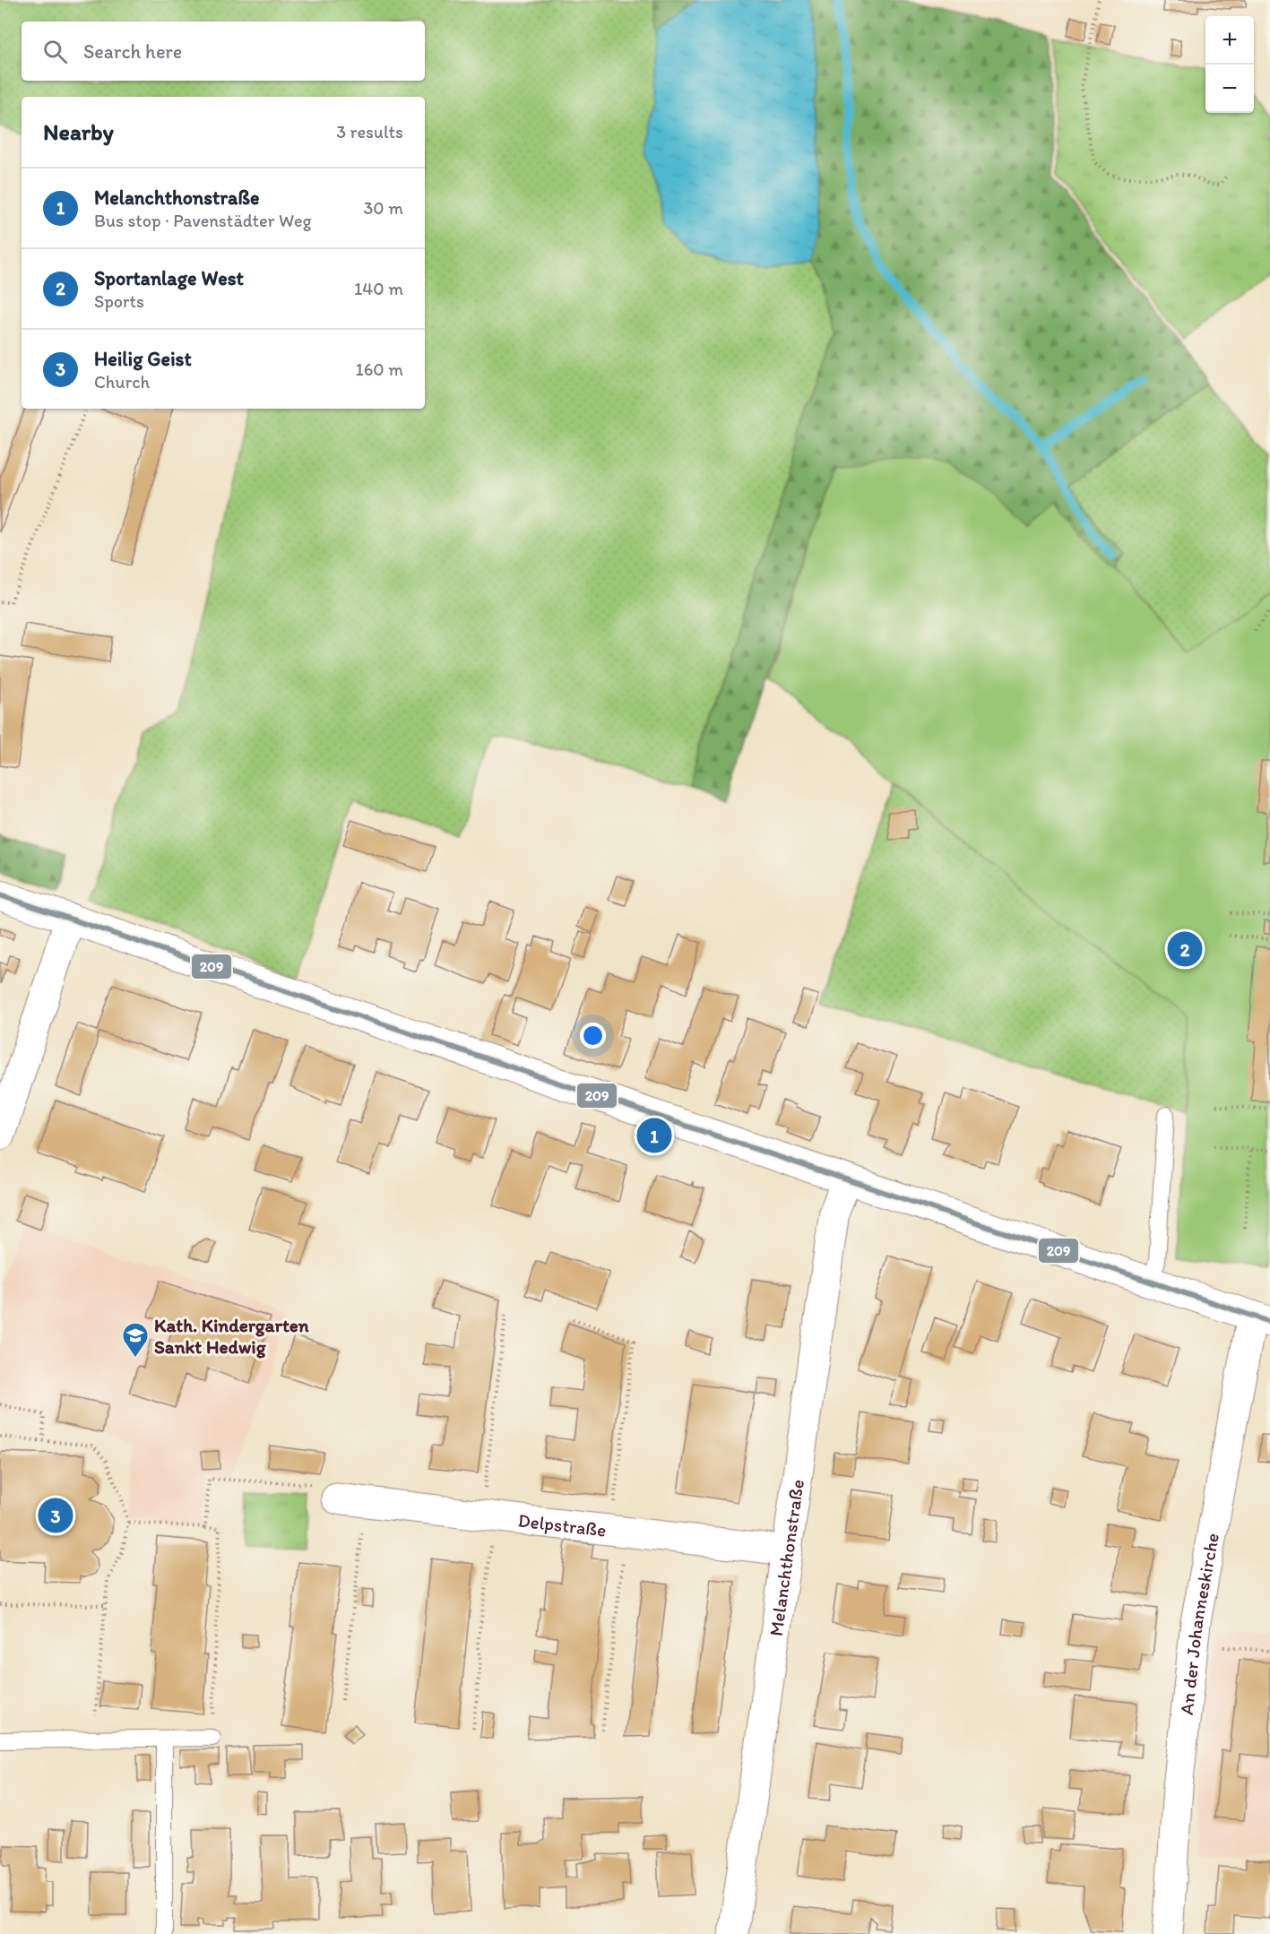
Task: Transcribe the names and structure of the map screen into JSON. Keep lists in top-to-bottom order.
{
  "streets": {
    "street": ["Delpstraße", "Melanchthonstraße", "An der Johanneskirche"]
  },
  "crossings": [
    ["Delpstraße", "Melanchthonstraße"]
  ],
  "places": {
    "school or university": ["Kath. Kindergarten Sankt Hedwig"]
  },
  "lines": ["transit line 209"],
  "page": {
    "map_buttons": ["+", "−"],
    "search": "Search here",
    "heading": ["Nearby", "3 results"],
    "list": [
      {
        "mark": "1",
        "name": "Melanchthonstraße",
        "note": "Bus stop · Pavenstädter Weg",
        "value": "30 m"
      },
      {
        "mark": "2",
        "name": "Sportanlage West",
        "note": "Sports",
        "value": "140 m"
      },
      {
        "mark": "3",
        "name": "Heilig Geist",
        "note": "Church",
        "value": "160 m"
      }
    ],
    "pins": ["2", "1", "3"]
  }
}
